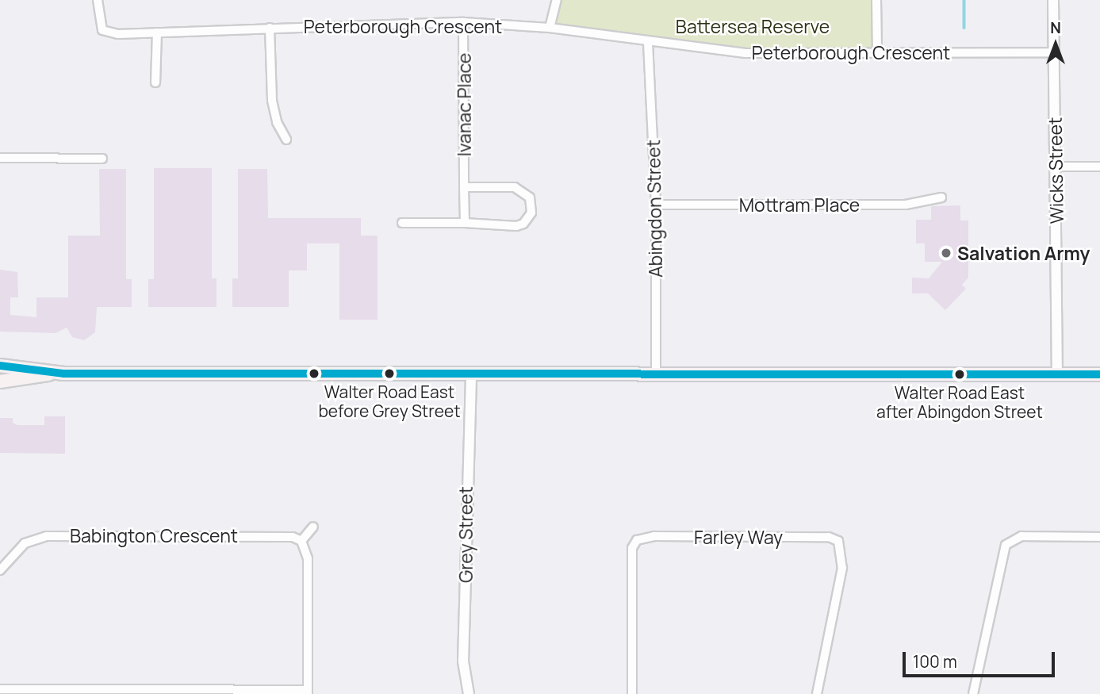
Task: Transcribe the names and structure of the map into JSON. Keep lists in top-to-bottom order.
{
  "streets": {
    "street": [
      "Peterborough Crescent",
      "Ivanac Place",
      "Wicks Street",
      "Mottram Place",
      "Abingdon Street",
      "Grey Street",
      "Babington Crescent",
      "Farley Way"
    ]
  },
  "crossings": [
    ["Peterborough Crescent", "Ivanac Place"],
    ["Peterborough Crescent", "Wicks Street"],
    ["Peterborough Crescent", "Abingdon Street"],
    ["Mottram Place", "Abingdon Street"]
  ],
  "parks": ["Battersea Reserve"],
  "places": ["Salvation Army", "Walter Road East before Grey Street", "Walter Road East after Abingdon Street"],
  "scale_bar": "100 m",
  "north": "top"
}
